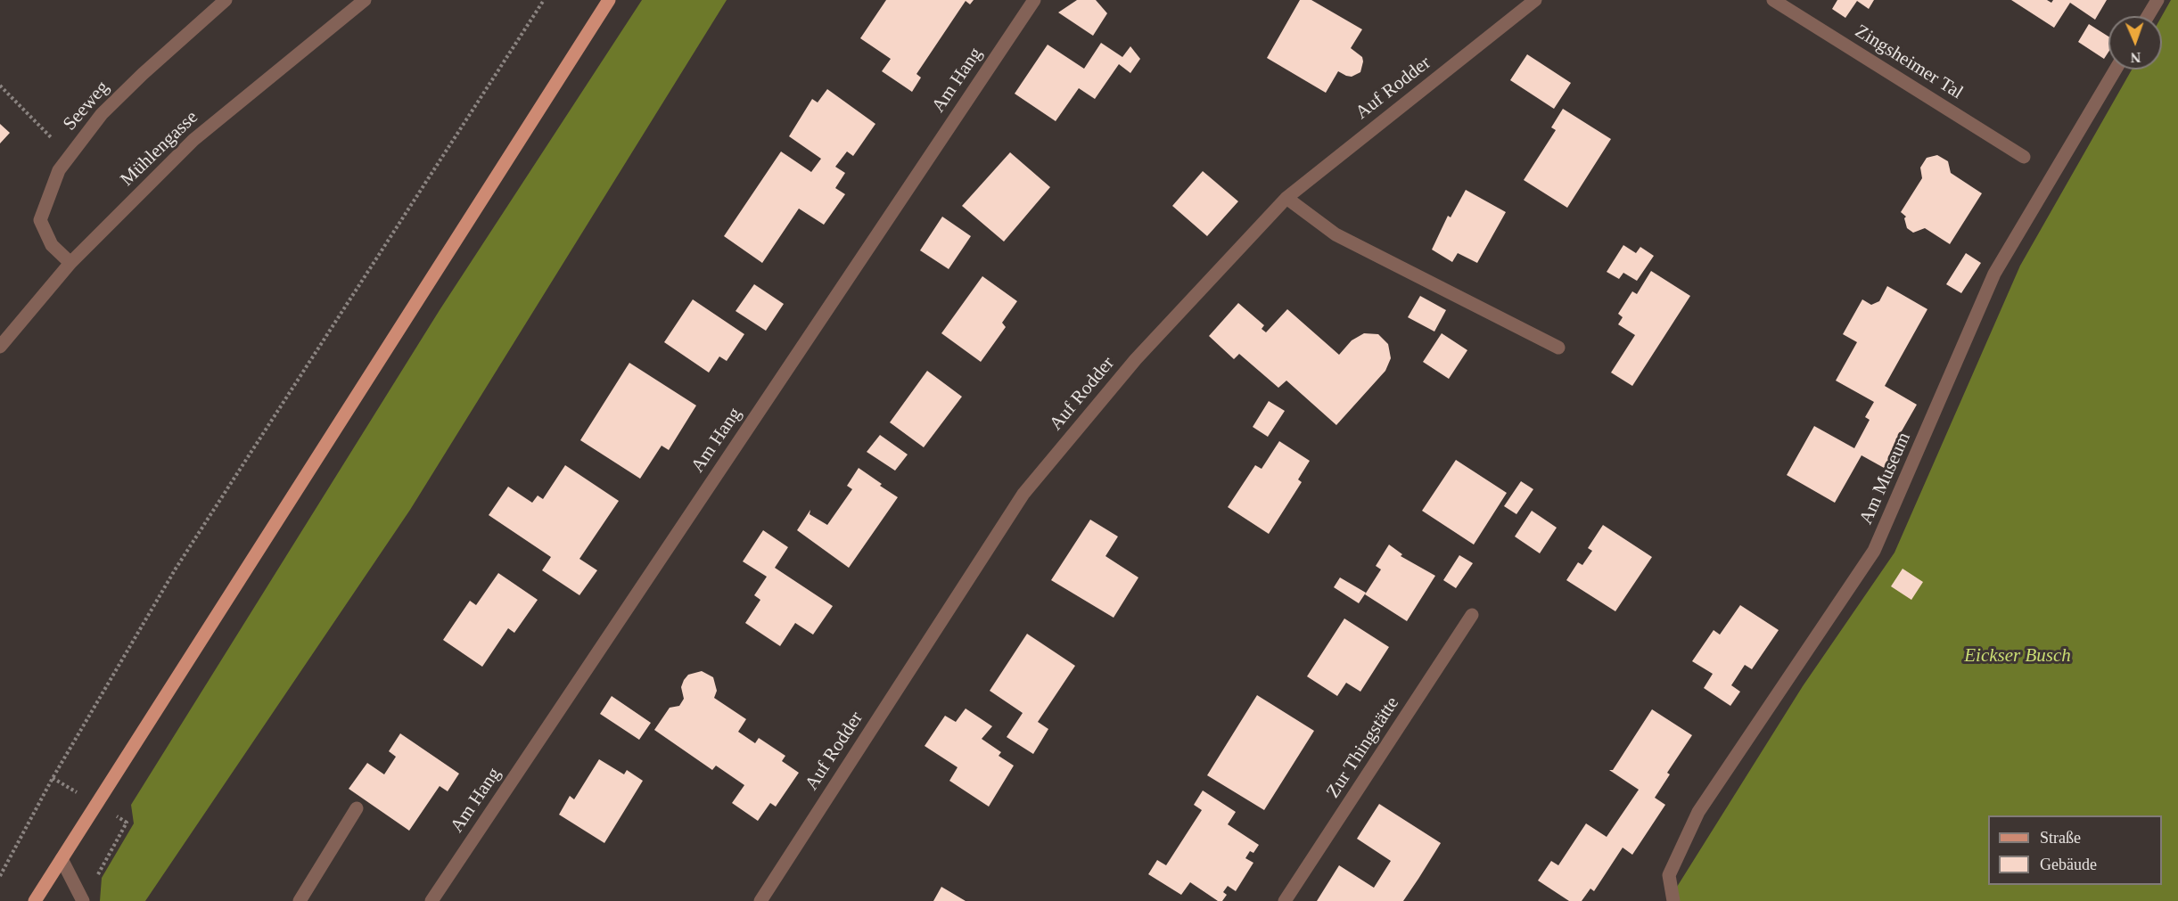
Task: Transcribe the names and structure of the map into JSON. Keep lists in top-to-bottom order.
{
  "streets": {
    "street": [
      "Zingsheimer Tal",
      "Am Hang",
      "Auf Rodder",
      "Seeweg",
      "Mühlengasse",
      "Am Museum",
      "Zur Thingstätte"
    ]
  },
  "crossings": [
    ["Seeweg", "Mühlengasse"]
  ],
  "parks": ["Eickser Busch"],
  "legend": ["Straße", "Gebäude"],
  "north": "bottom"
}
